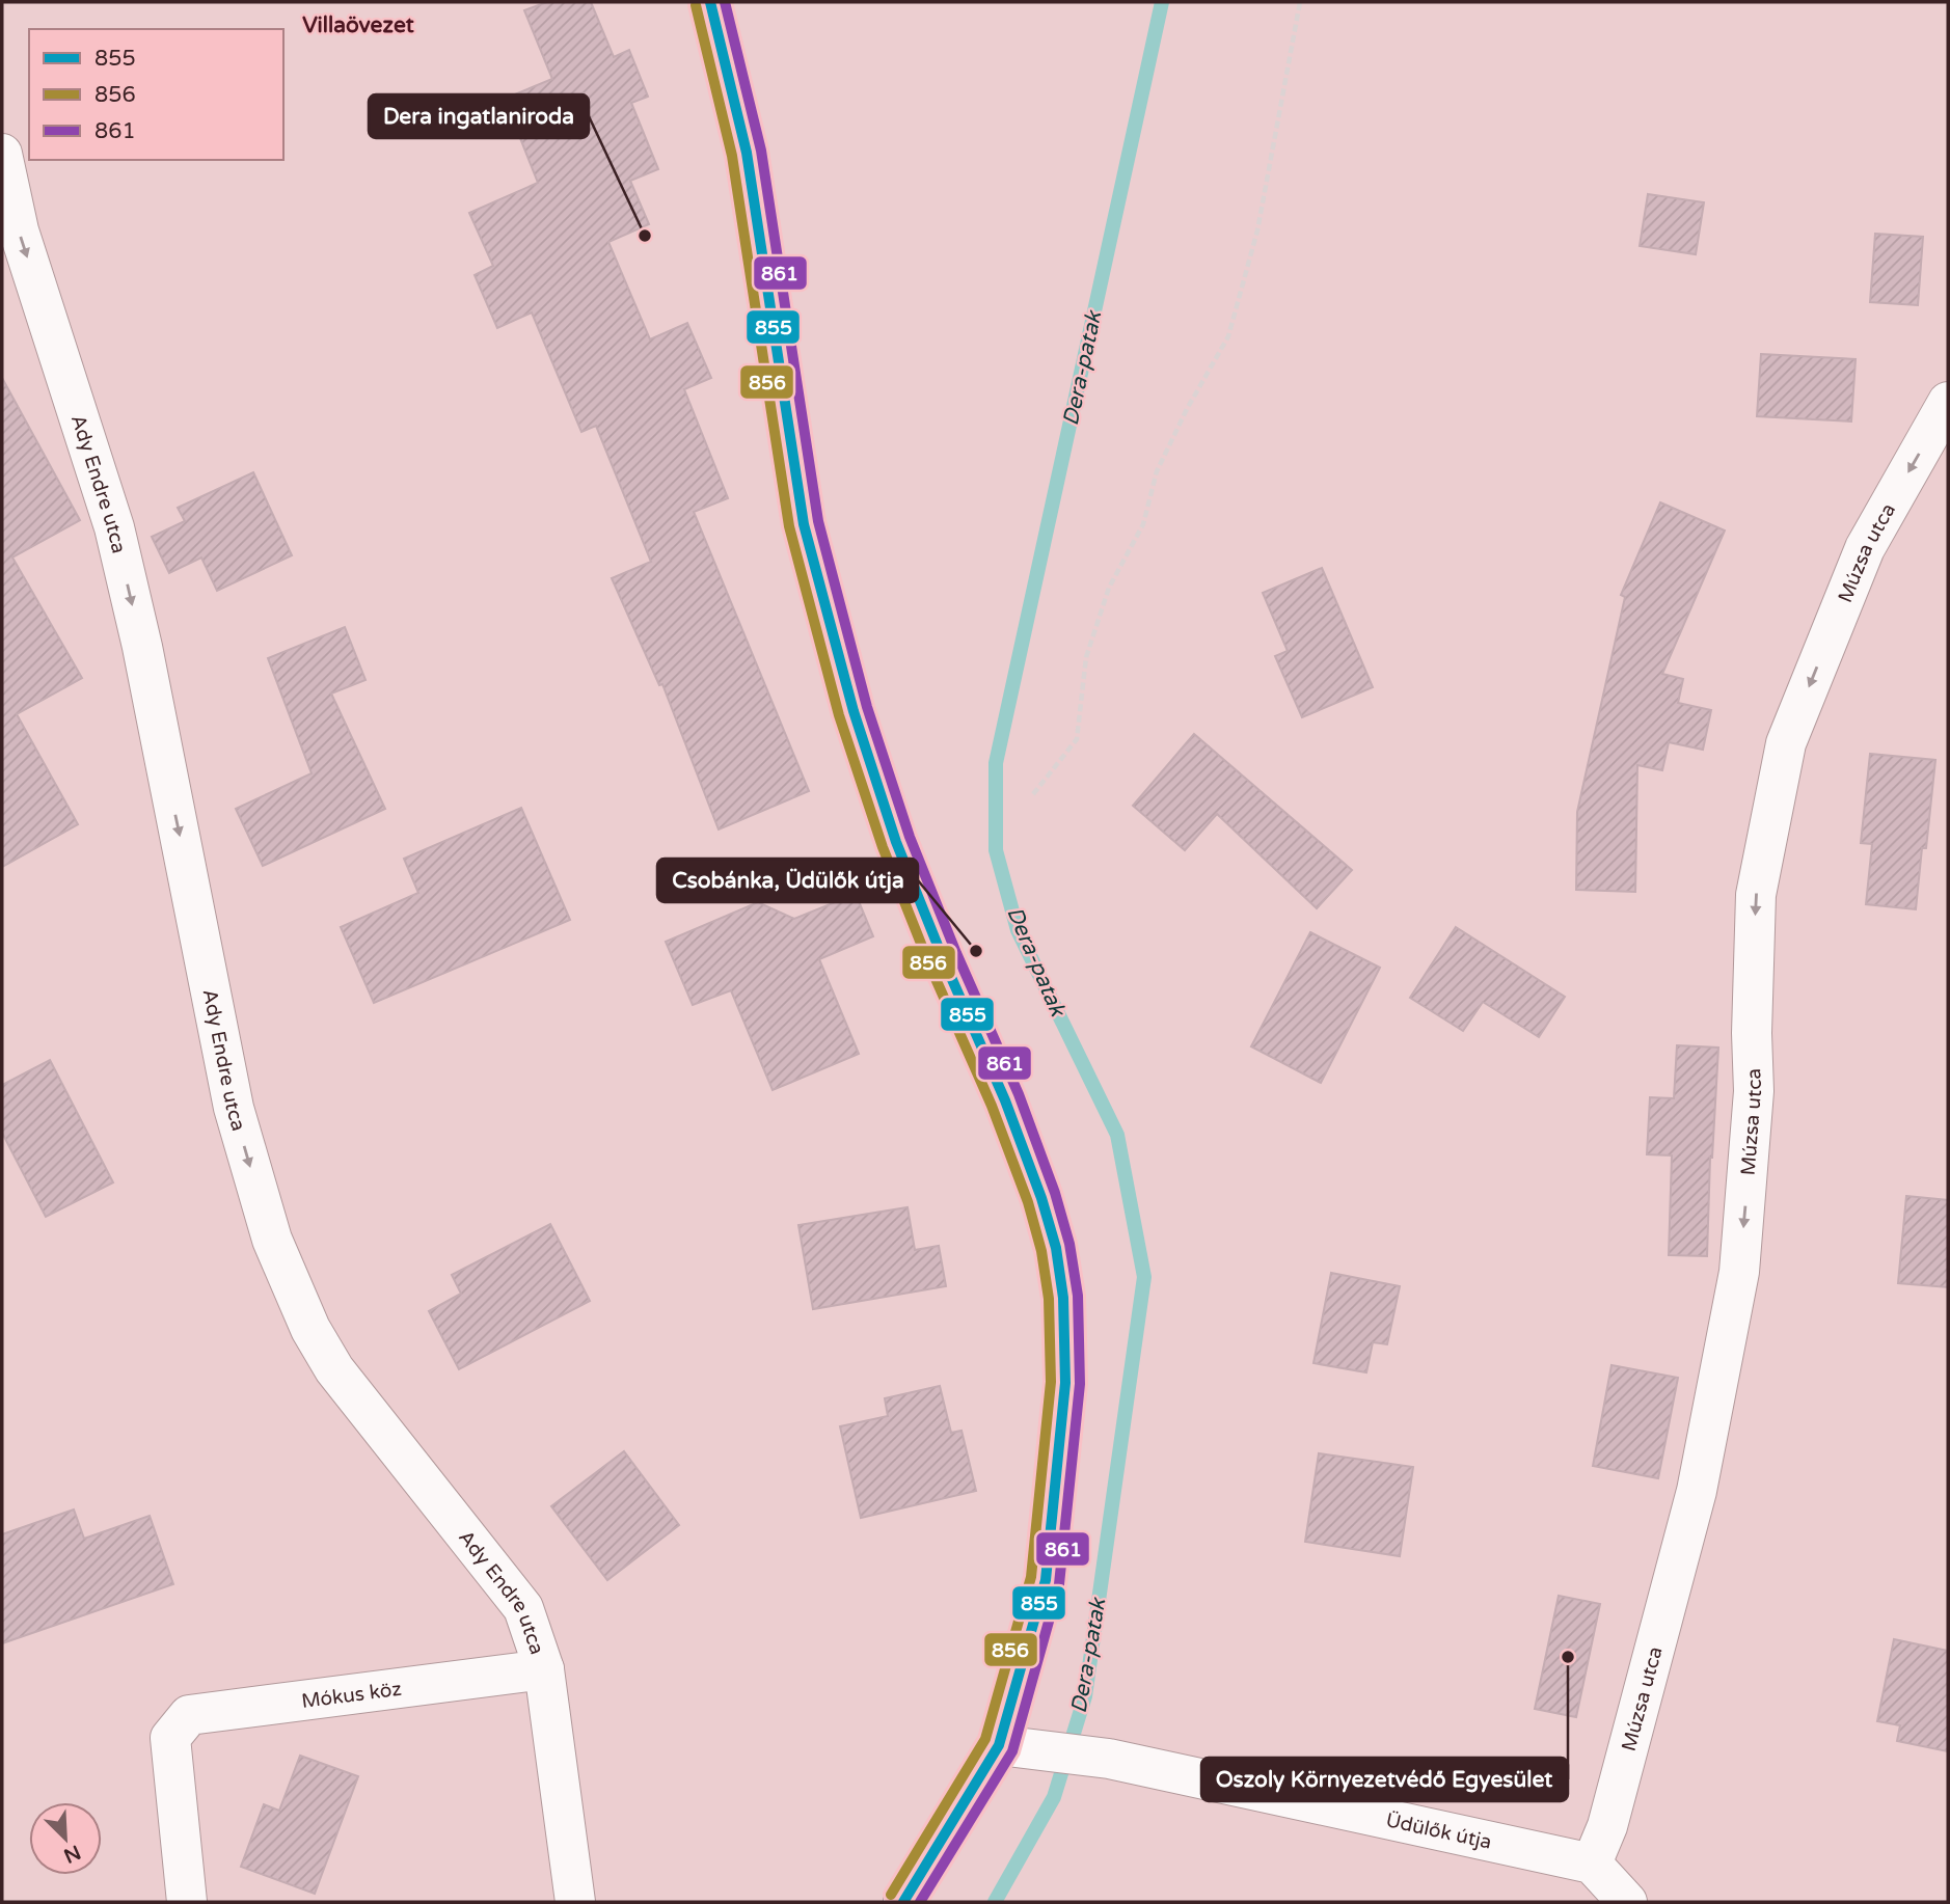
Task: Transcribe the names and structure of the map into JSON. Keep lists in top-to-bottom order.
{
  "streets": {
    "street": [
      "Ady Endre utca",
      "Múzsa utca",
      "Mókus köz",
      "Üdülők útja"
    ]
  },
  "crossings": [
    ["Ady Endre utca", "Mókus köz"],
    ["Múzsa utca", "Üdülők útja"]
  ],
  "one_way": ["Ady Endre utca", "Múzsa utca"],
  "districts": ["Villaövezet"],
  "water": ["Dera-patak"],
  "places": ["Dera ingatlaniroda", "Csobánka, Üdülők útja", "Oszoly Környezetvédő Egyesület"],
  "lines": ["transit line 855", "transit line 861", "transit line 856"],
  "legend": ["855", "856", "861"],
  "north": "bottom right"
}
